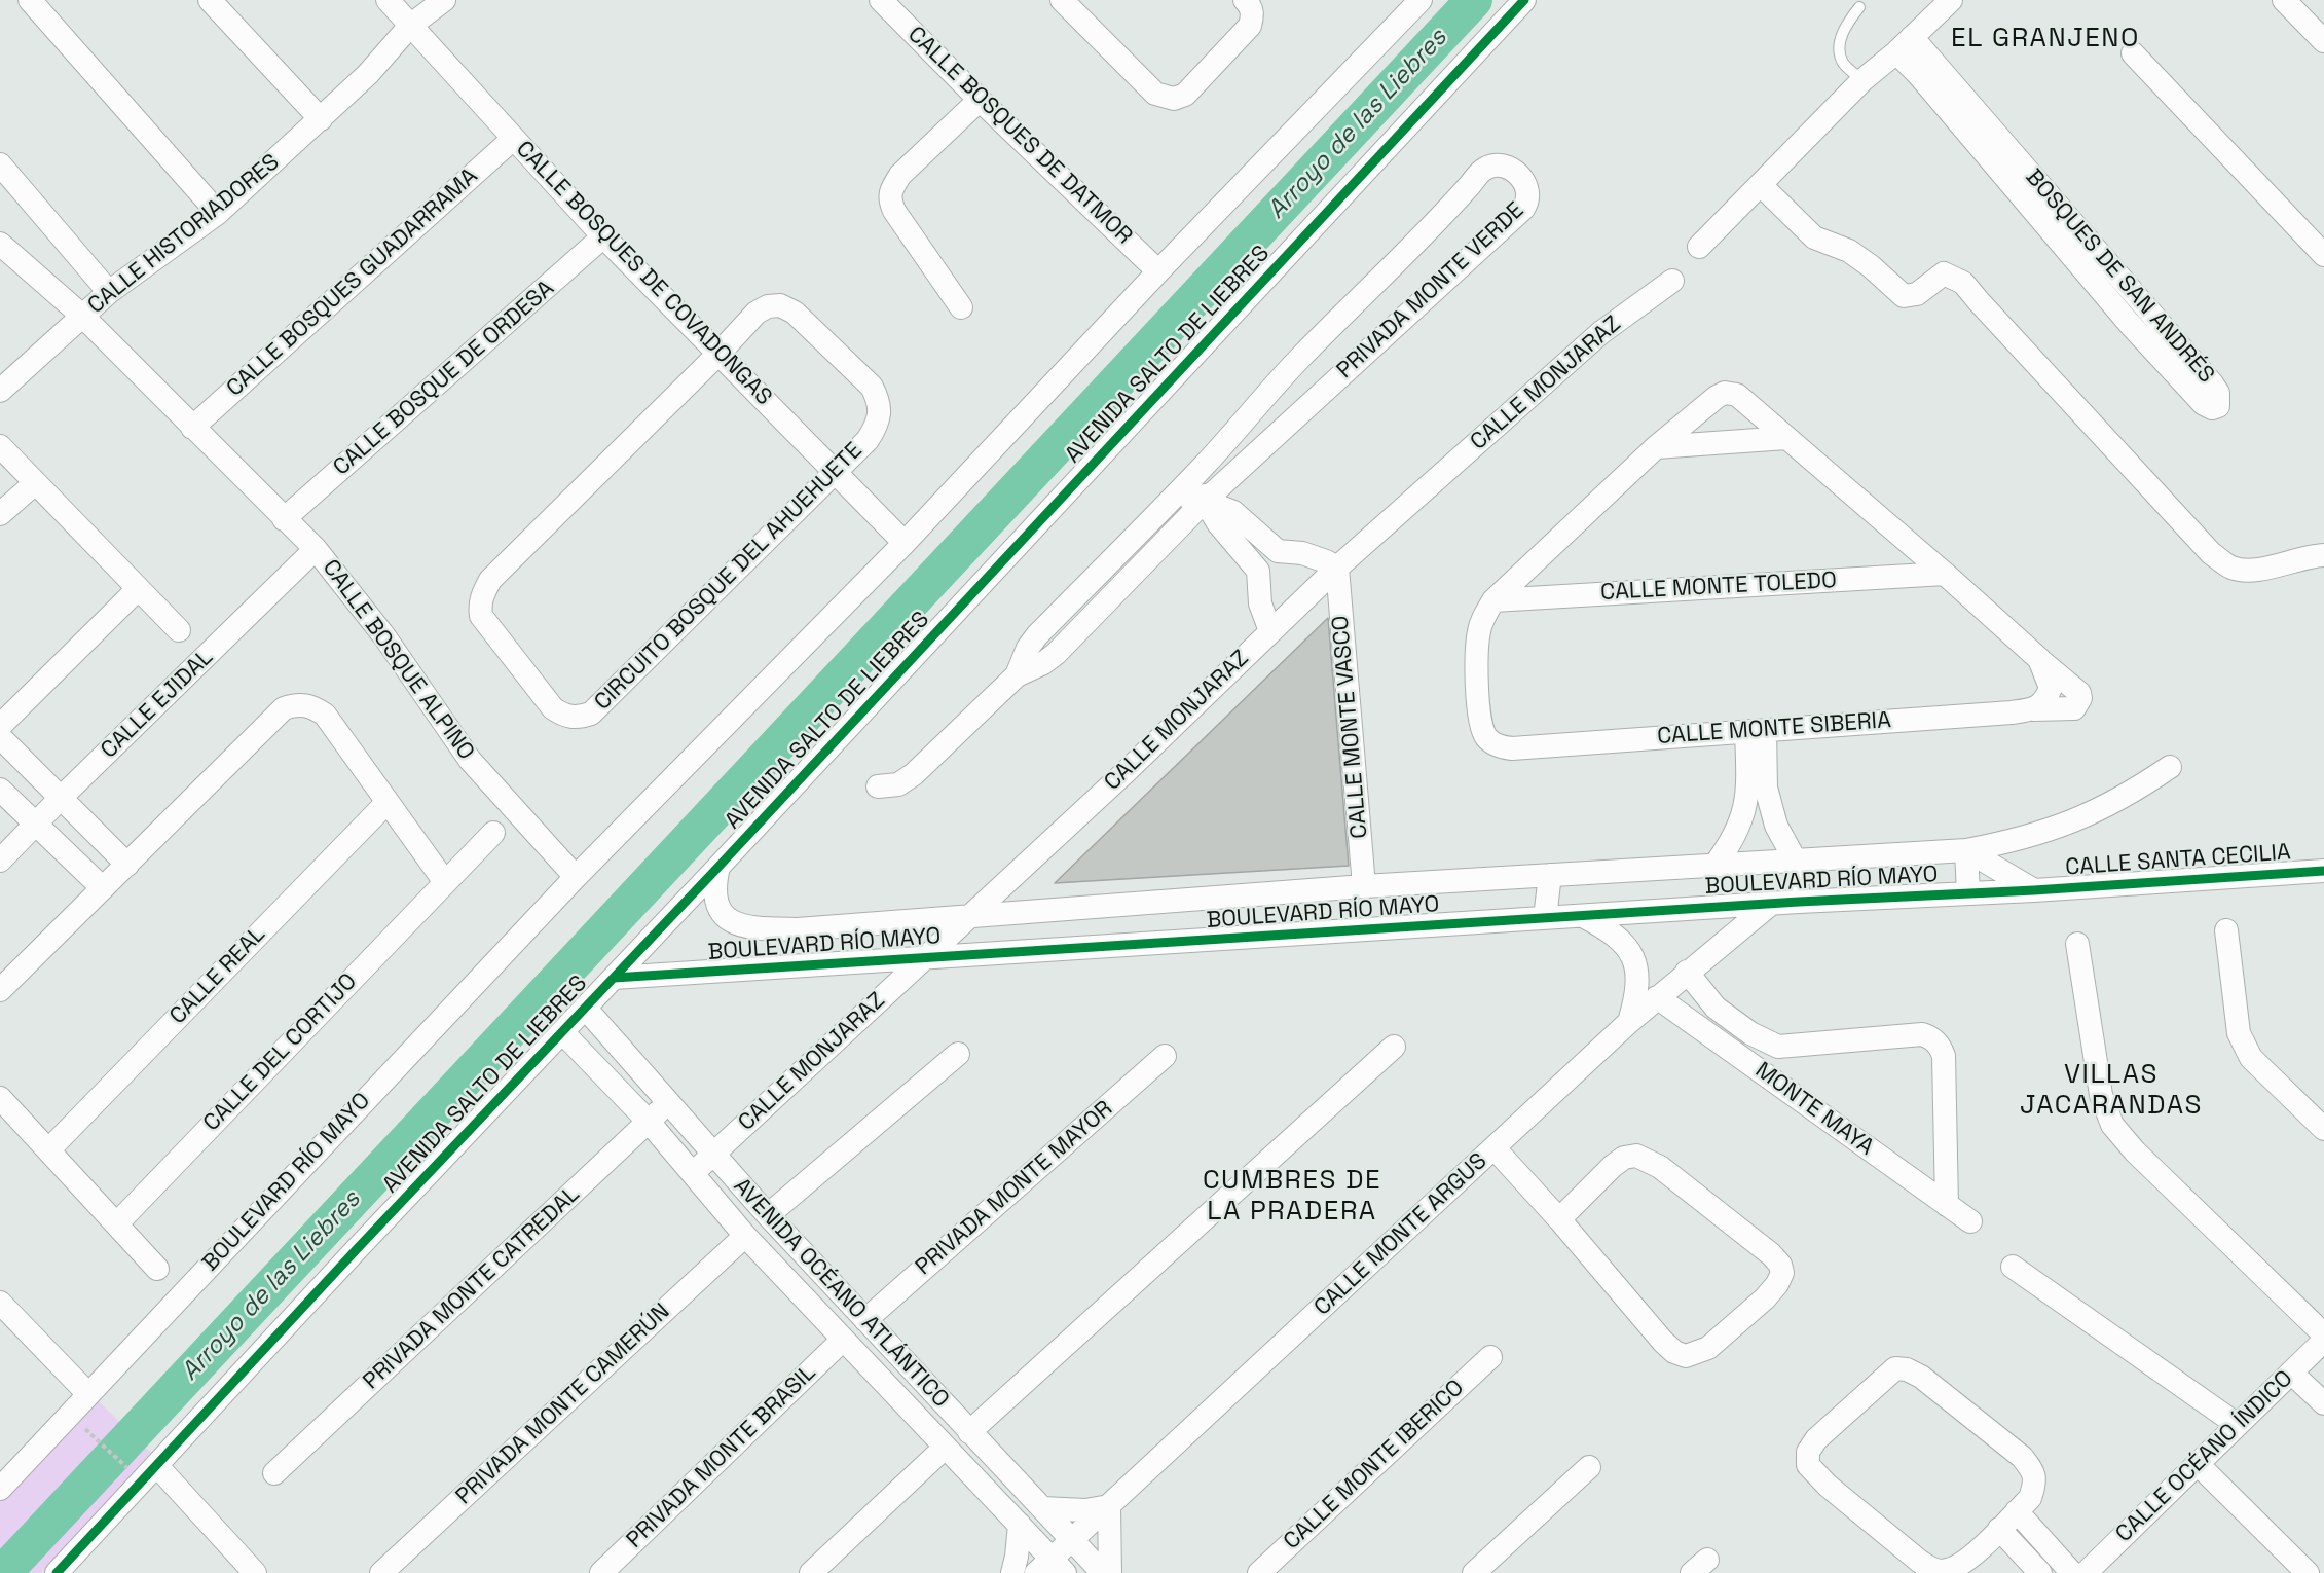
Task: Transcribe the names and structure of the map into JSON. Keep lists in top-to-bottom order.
{
  "streets": {
    "street": [
      "CALLE BOSQUES DE DATMOR",
      "CALLE HISTORIADORES",
      "CALLE BOSQUES DE COVADONGAS",
      "BOSQUES DE SAN ANDRÉS",
      "CALLE BOSQUES GUADARRAMA",
      "PRIVADA MONTE VERDE",
      "AVENIDA SALTO DE LIEBRES",
      "CALLE BOSQUE DE ORDESA",
      "CALLE MONJARAZ",
      "CIRCUITO BOSQUE DEL AHUEHUETE",
      "CALLE MONTE TOLEDO",
      "CALLE BOSQUE ALPINO",
      "CALLE EJIDAL",
      "CALLE MONTE VASCO",
      "CALLE MONTE SIBERIA",
      "CALLE SANTA CECILIA",
      "BOULEVARD RÍO MAYO",
      "CALLE REAL",
      "CALLE DEL CORTIJO",
      "MONTE MAYA",
      "PRIVADA MONTE MAYOR",
      "CALLE MONTE ARGUS",
      "PRIVADA MONTE CATREDAL",
      "AVENIDA OCÉANO ATLÁNTICO",
      "PRIVADA MONTE CAMERÚN",
      "PRIVADA MONTE BRASIL",
      "CALLE OCÉANO ÍNDICO",
      "CALLE MONTE IBERICO"
    ]
  },
  "crossings": [
    ["CALLE HISTORIADORES", "CALLE BOSQUES DE COVADONGAS"],
    ["CALLE HISTORIADORES", "CALLE BOSQUE ALPINO"],
    ["CALLE BOSQUES DE COVADONGAS", "CALLE BOSQUES GUADARRAMA"],
    ["CALLE BOSQUES DE COVADONGAS", "CALLE BOSQUE DE ORDESA"],
    ["CALLE BOSQUES DE COVADONGAS", "CIRCUITO BOSQUE DEL AHUEHUETE"],
    ["CALLE BOSQUES GUADARRAMA", "CALLE BOSQUE ALPINO"],
    ["AVENIDA SALTO DE LIEBRES", "BOULEVARD RÍO MAYO"],
    ["AVENIDA SALTO DE LIEBRES", "AVENIDA OCÉANO ATLÁNTICO"],
    ["CALLE BOSQUE DE ORDESA", "CALLE BOSQUE ALPINO"],
    ["CALLE MONJARAZ", "CALLE MONTE VASCO"],
    ["CALLE MONJARAZ", "BOULEVARD RÍO MAYO"],
    ["CALLE MONJARAZ", "AVENIDA OCÉANO ATLÁNTICO"],
    ["CALLE MONTE TOLEDO", "CALLE MONTE SIBERIA"],
    ["CALLE BOSQUE ALPINO", "CALLE EJIDAL"],
    ["CALLE BOSQUE ALPINO", "BOULEVARD RÍO MAYO"],
    ["CALLE MONTE VASCO", "BOULEVARD RÍO MAYO"],
    ["CALLE SANTA CECILIA", "BOULEVARD RÍO MAYO"],
    ["BOULEVARD RÍO MAYO", "CALLE MONTE ARGUS"],
    ["MONTE MAYA", "CALLE MONTE ARGUS"],
    ["PRIVADA MONTE MAYOR", "AVENIDA OCÉANO ATLÁNTICO"],
    ["CALLE MONTE ARGUS", "AVENIDA OCÉANO ATLÁNTICO"],
    ["PRIVADA MONTE CATREDAL", "AVENIDA OCÉANO ATLÁNTICO"],
    ["AVENIDA OCÉANO ATLÁNTICO", "PRIVADA MONTE CAMERÚN"],
    ["AVENIDA OCÉANO ATLÁNTICO", "PRIVADA MONTE BRASIL"]
  ],
  "districts": ["EL GRANJENO", "VILLAS JACARANDAS", "CUMBRES DE LA PRADERA"],
  "water": ["Arroyo de las Liebres"]
}
